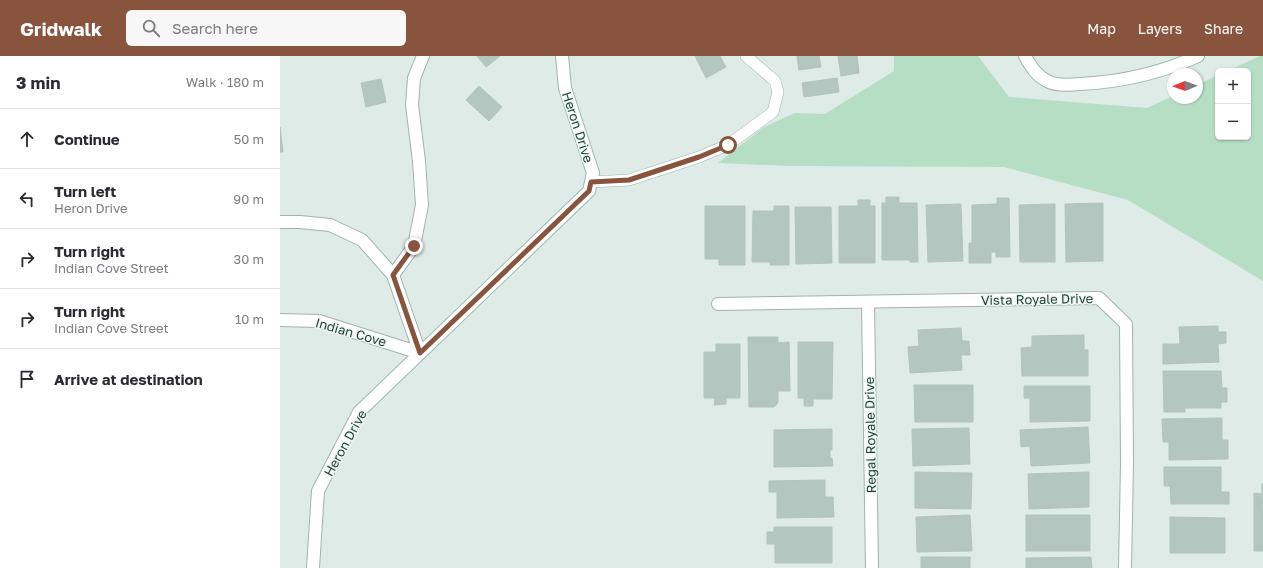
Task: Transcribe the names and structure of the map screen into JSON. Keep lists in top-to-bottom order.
{
  "streets": {
    "street": [
      "Heron Drive",
      "Vista Royale Drive",
      "Indian Cove",
      "Regal Royale Drive"
    ]
  },
  "crossings": [
    ["Heron Drive", "Indian Cove"],
    ["Vista Royale Drive", "Regal Royale Drive"]
  ],
  "north": "left",
  "page": {
    "header": "Gridwalk",
    "search": "Search here",
    "nav": ["Map", "Layers", "Share"],
    "heading": ["3 min", "Walk · 180 m"],
    "map_buttons": ["+", "−"],
    "list": [
      ["Continue", "50 m"],
      ["Turn left", "Heron Drive", "90 m"],
      ["Turn right", "Indian Cove Street", "30 m"],
      ["Turn right", "Indian Cove Street", "10 m"],
      "Arrive at destination"
    ]
  }
}
